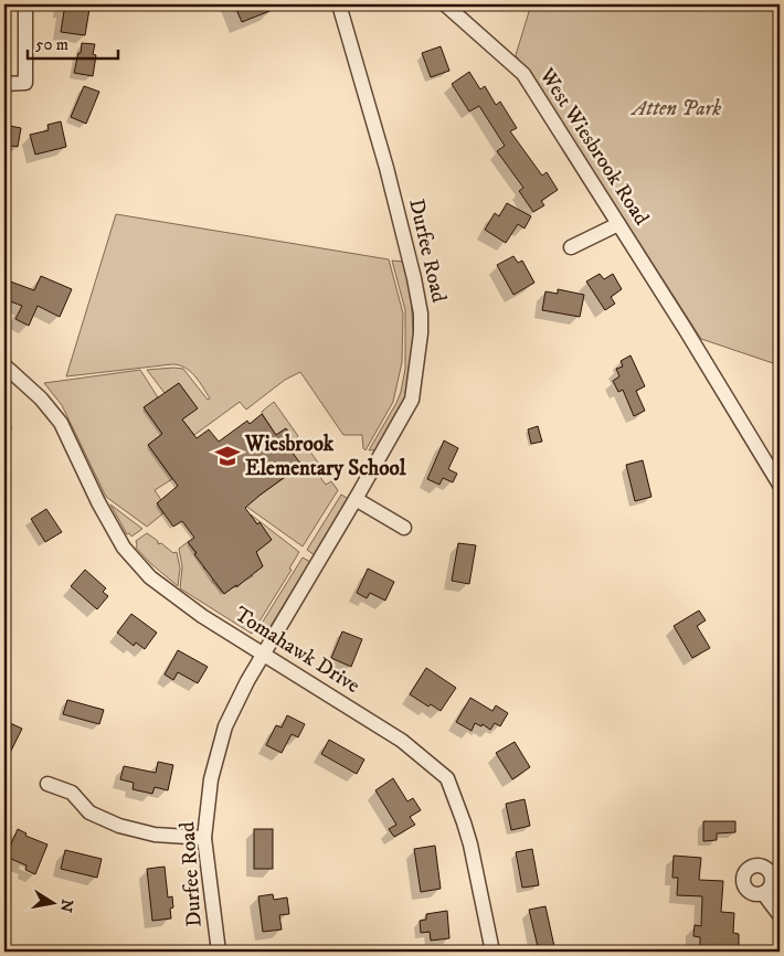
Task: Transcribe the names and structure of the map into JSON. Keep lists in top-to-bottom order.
{
  "streets": {
    "street": ["West Wiesbrook Road", "Durfee Road", "Tomahawk Drive"]
  },
  "crossings": [
    ["Durfee Road", "Tomahawk Drive"]
  ],
  "parks": ["Atten Park"],
  "places": {
    "school or university": ["Wiesbrook Elementary School"]
  },
  "scale_bar": "50 m",
  "north": "right"
}
